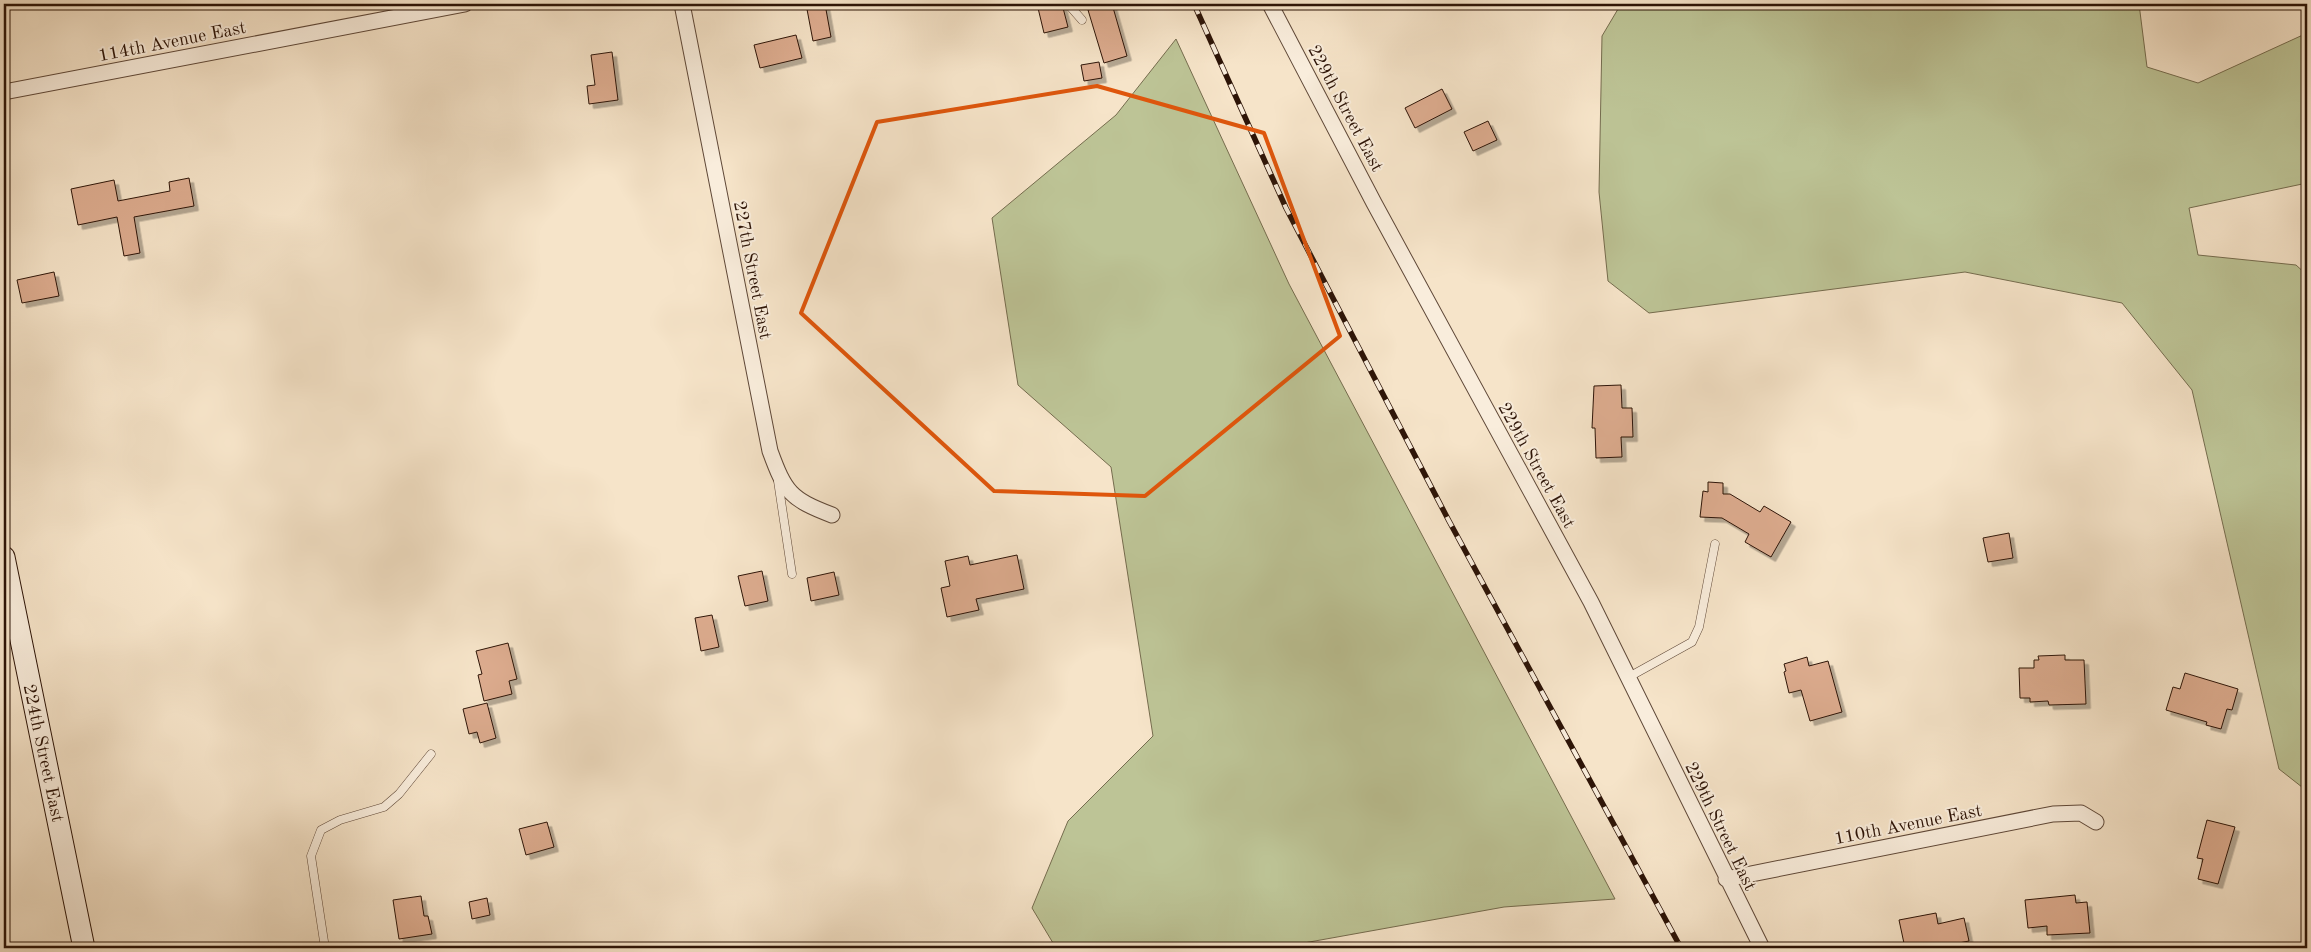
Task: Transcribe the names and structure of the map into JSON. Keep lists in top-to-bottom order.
{
  "streets": {
    "main road": ["224th Street East"],
    "street": [
      "114th Avenue East",
      "229th Street East",
      "227th Street East",
      "110th Avenue East"
    ]
  },
  "crossings": [
    ["229th Street East", "110th Avenue East"]
  ]
}
